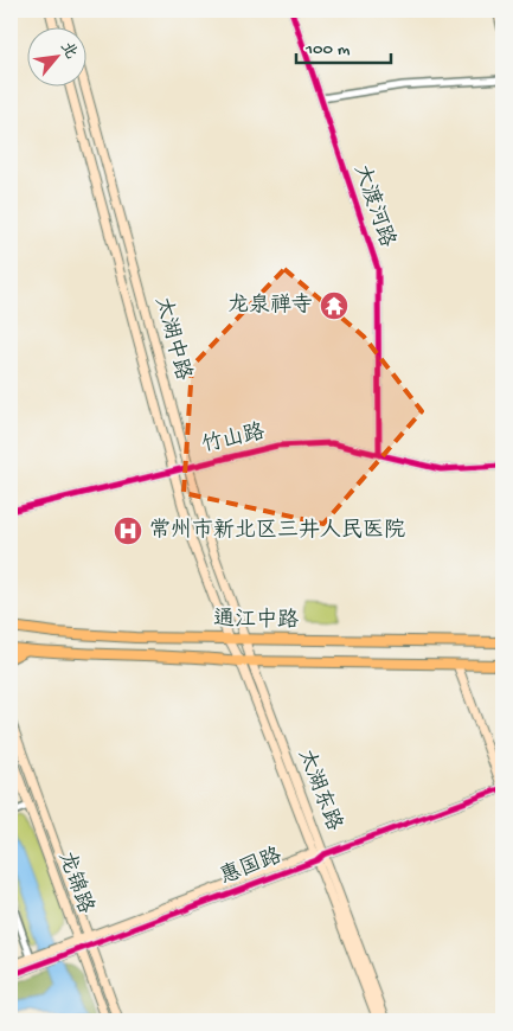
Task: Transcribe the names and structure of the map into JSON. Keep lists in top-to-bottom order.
{
  "streets": {
    "main road": [
      "太湖中路",
      "通江中路",
      "太湖东路",
      "惠国路",
      "龙锦路"
    ],
    "street": ["大渡河路", "竹山路"]
  },
  "crossings": [
    ["大渡河路", "竹山路"],
    ["太湖中路", "竹山路"],
    ["太湖中路", "通江中路"],
    ["太湖中路", "太湖东路"],
    ["通江中路", "太湖东路"],
    ["太湖东路", "惠国路"],
    ["惠国路", "龙锦路"]
  ],
  "places": {
    "temple": ["龙泉禅寺"],
    "hospital": ["常州市新北区三井人民医院"]
  },
  "scale_bar": "100 m",
  "north": "top right"
}
